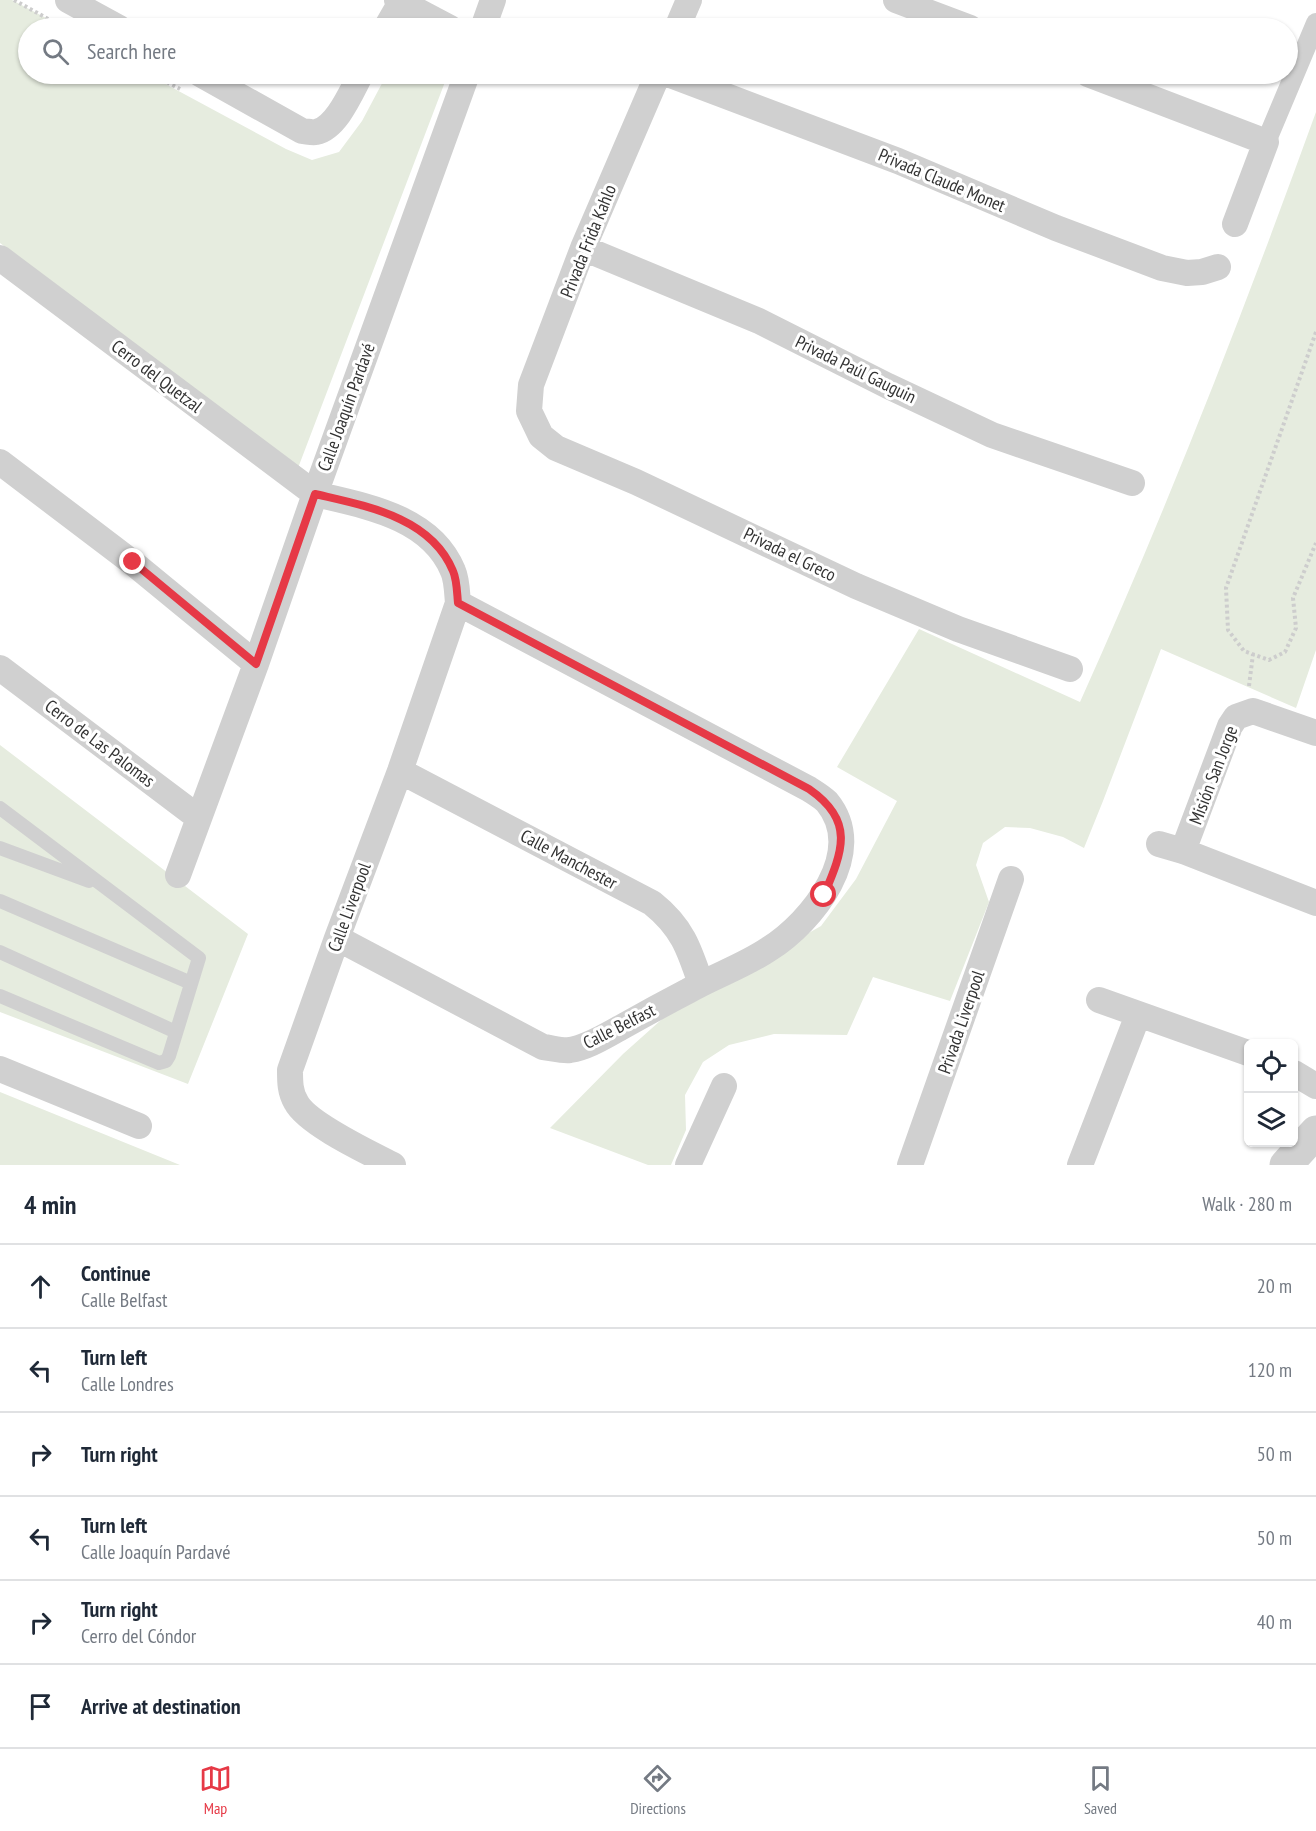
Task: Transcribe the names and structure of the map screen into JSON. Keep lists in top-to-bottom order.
{
  "streets": {
    "street": [
      "Privada Claude Monet",
      "Privada Frida Kahlo",
      "Privada Paúl Gauguin",
      "Cerro del Quetzal",
      "Calle Joaquín Pardavé",
      "Privada el Greco",
      "Cerro de Las Palomas",
      "Misión San Jorge",
      "Calle Manchester",
      "Calle Liverpool",
      "Privada Liverpool",
      "Calle Belfast"
    ]
  },
  "crossings": [
    ["Privada Frida Kahlo", "Privada Paúl Gauguin"],
    ["Privada Frida Kahlo", "Privada el Greco"],
    ["Cerro del Quetzal", "Calle Joaquín Pardavé"],
    ["Calle Joaquín Pardavé", "Cerro de Las Palomas"],
    ["Calle Manchester", "Calle Liverpool"],
    ["Calle Manchester", "Calle Belfast"],
    ["Calle Liverpool", "Calle Belfast"]
  ],
  "page": {
    "search": "Search here",
    "heading": ["4 min", "Walk · 280 m"],
    "list": [
      ["Continue", "Calle Belfast", "20 m"],
      ["Turn left", "Calle Londres", "120 m"],
      ["Turn right", "50 m"],
      ["Turn left", "Calle Joaquín Pardavé", "50 m"],
      ["Turn right", "Cerro del Cóndor", "40 m"],
      "Arrive at destination"
    ],
    "nav": ["Map", "Directions", "Saved"]
  }
}
